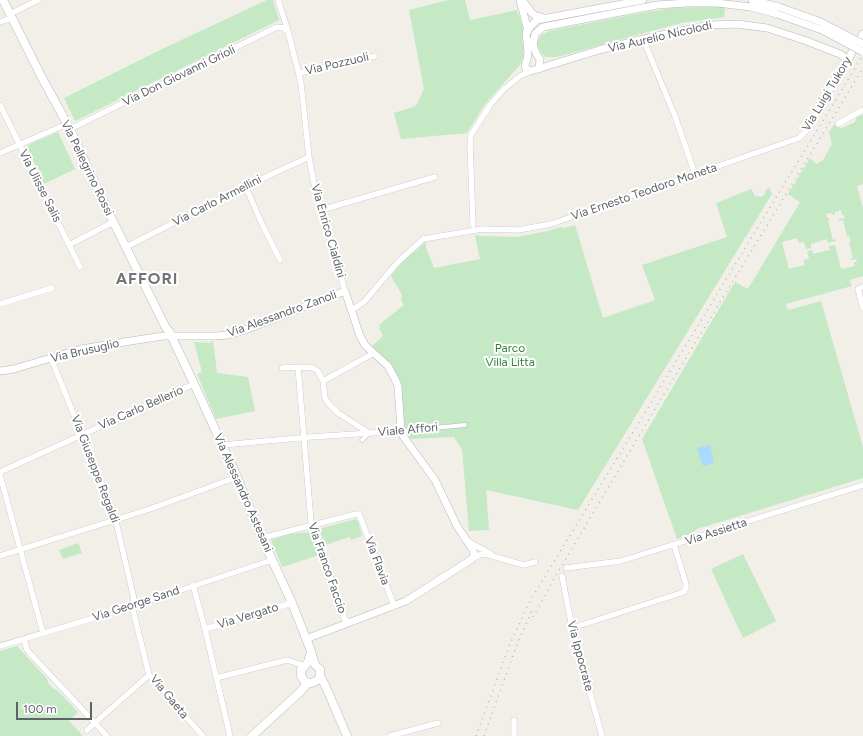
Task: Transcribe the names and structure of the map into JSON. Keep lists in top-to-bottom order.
{
  "streets": {
    "main road": ["Via Pellegrino Rossi", "Via Alessandro Astesani"],
    "street": [
      "Via Aurelio Nicolodi",
      "Via Pozzuoli",
      "Via Don Giovanni Grioli",
      "Via Luigi Tukory",
      "Via Ulisse Salis",
      "Via Ernesto Teodoro Moneta",
      "Via Carlo Armellini",
      "Via Enrico Cialdini",
      "Via Alessandro Zanoli",
      "Via Brusuglio",
      "Via Carlo Bellerio",
      "Viale Affori",
      "Via Giuseppe Regaldi",
      "Via Assietta",
      "Via Flavia",
      "Via Franco Faccio",
      "Via George Sand",
      "Via Vergato",
      "Via Ippocrate",
      "Via Gaeta"
    ]
  },
  "crossings": [
    ["Via Aurelio Nicolodi", "Via Luigi Tukory"],
    ["Via Pozzuoli", "Via Enrico Cialdini"],
    ["Via Don Giovanni Grioli", "Via Pellegrino Rossi"],
    ["Via Don Giovanni Grioli", "Via Ulisse Salis"],
    ["Via Luigi Tukory", "Via Ernesto Teodoro Moneta"],
    ["Via Pellegrino Rossi", "Via Carlo Armellini"],
    ["Via Pellegrino Rossi", "Via Alessandro Zanoli"],
    ["Via Pellegrino Rossi", "Via Brusuglio"],
    ["Via Pellegrino Rossi", "Via Alessandro Astesani"],
    ["Via Ernesto Teodoro Moneta", "Via Enrico Cialdini"],
    ["Via Carlo Armellini", "Via Enrico Cialdini"],
    ["Via Enrico Cialdini", "Via Alessandro Zanoli"],
    ["Via Enrico Cialdini", "Viale Affori"],
    ["Via Alessandro Zanoli", "Via Brusuglio"],
    ["Via Alessandro Zanoli", "Via Alessandro Astesani"],
    ["Via Brusuglio", "Via Giuseppe Regaldi"],
    ["Via Brusuglio", "Via Alessandro Astesani"],
    ["Via Carlo Bellerio", "Via Giuseppe Regaldi"],
    ["Via Carlo Bellerio", "Via Alessandro Astesani"],
    ["Via Giuseppe Regaldi", "Via George Sand"],
    ["Via Giuseppe Regaldi", "Via Gaeta"],
    ["Via Alessandro Astesani", "Via George Sand"],
    ["Via Alessandro Astesani", "Via Vergato"],
    ["Via Flavia", "Via Franco Faccio"],
    ["Via George Sand", "Via Gaeta"]
  ],
  "districts": ["AFFORI"],
  "parks": ["Parco Villa Litta"],
  "scale_bar": "100 m"
}
